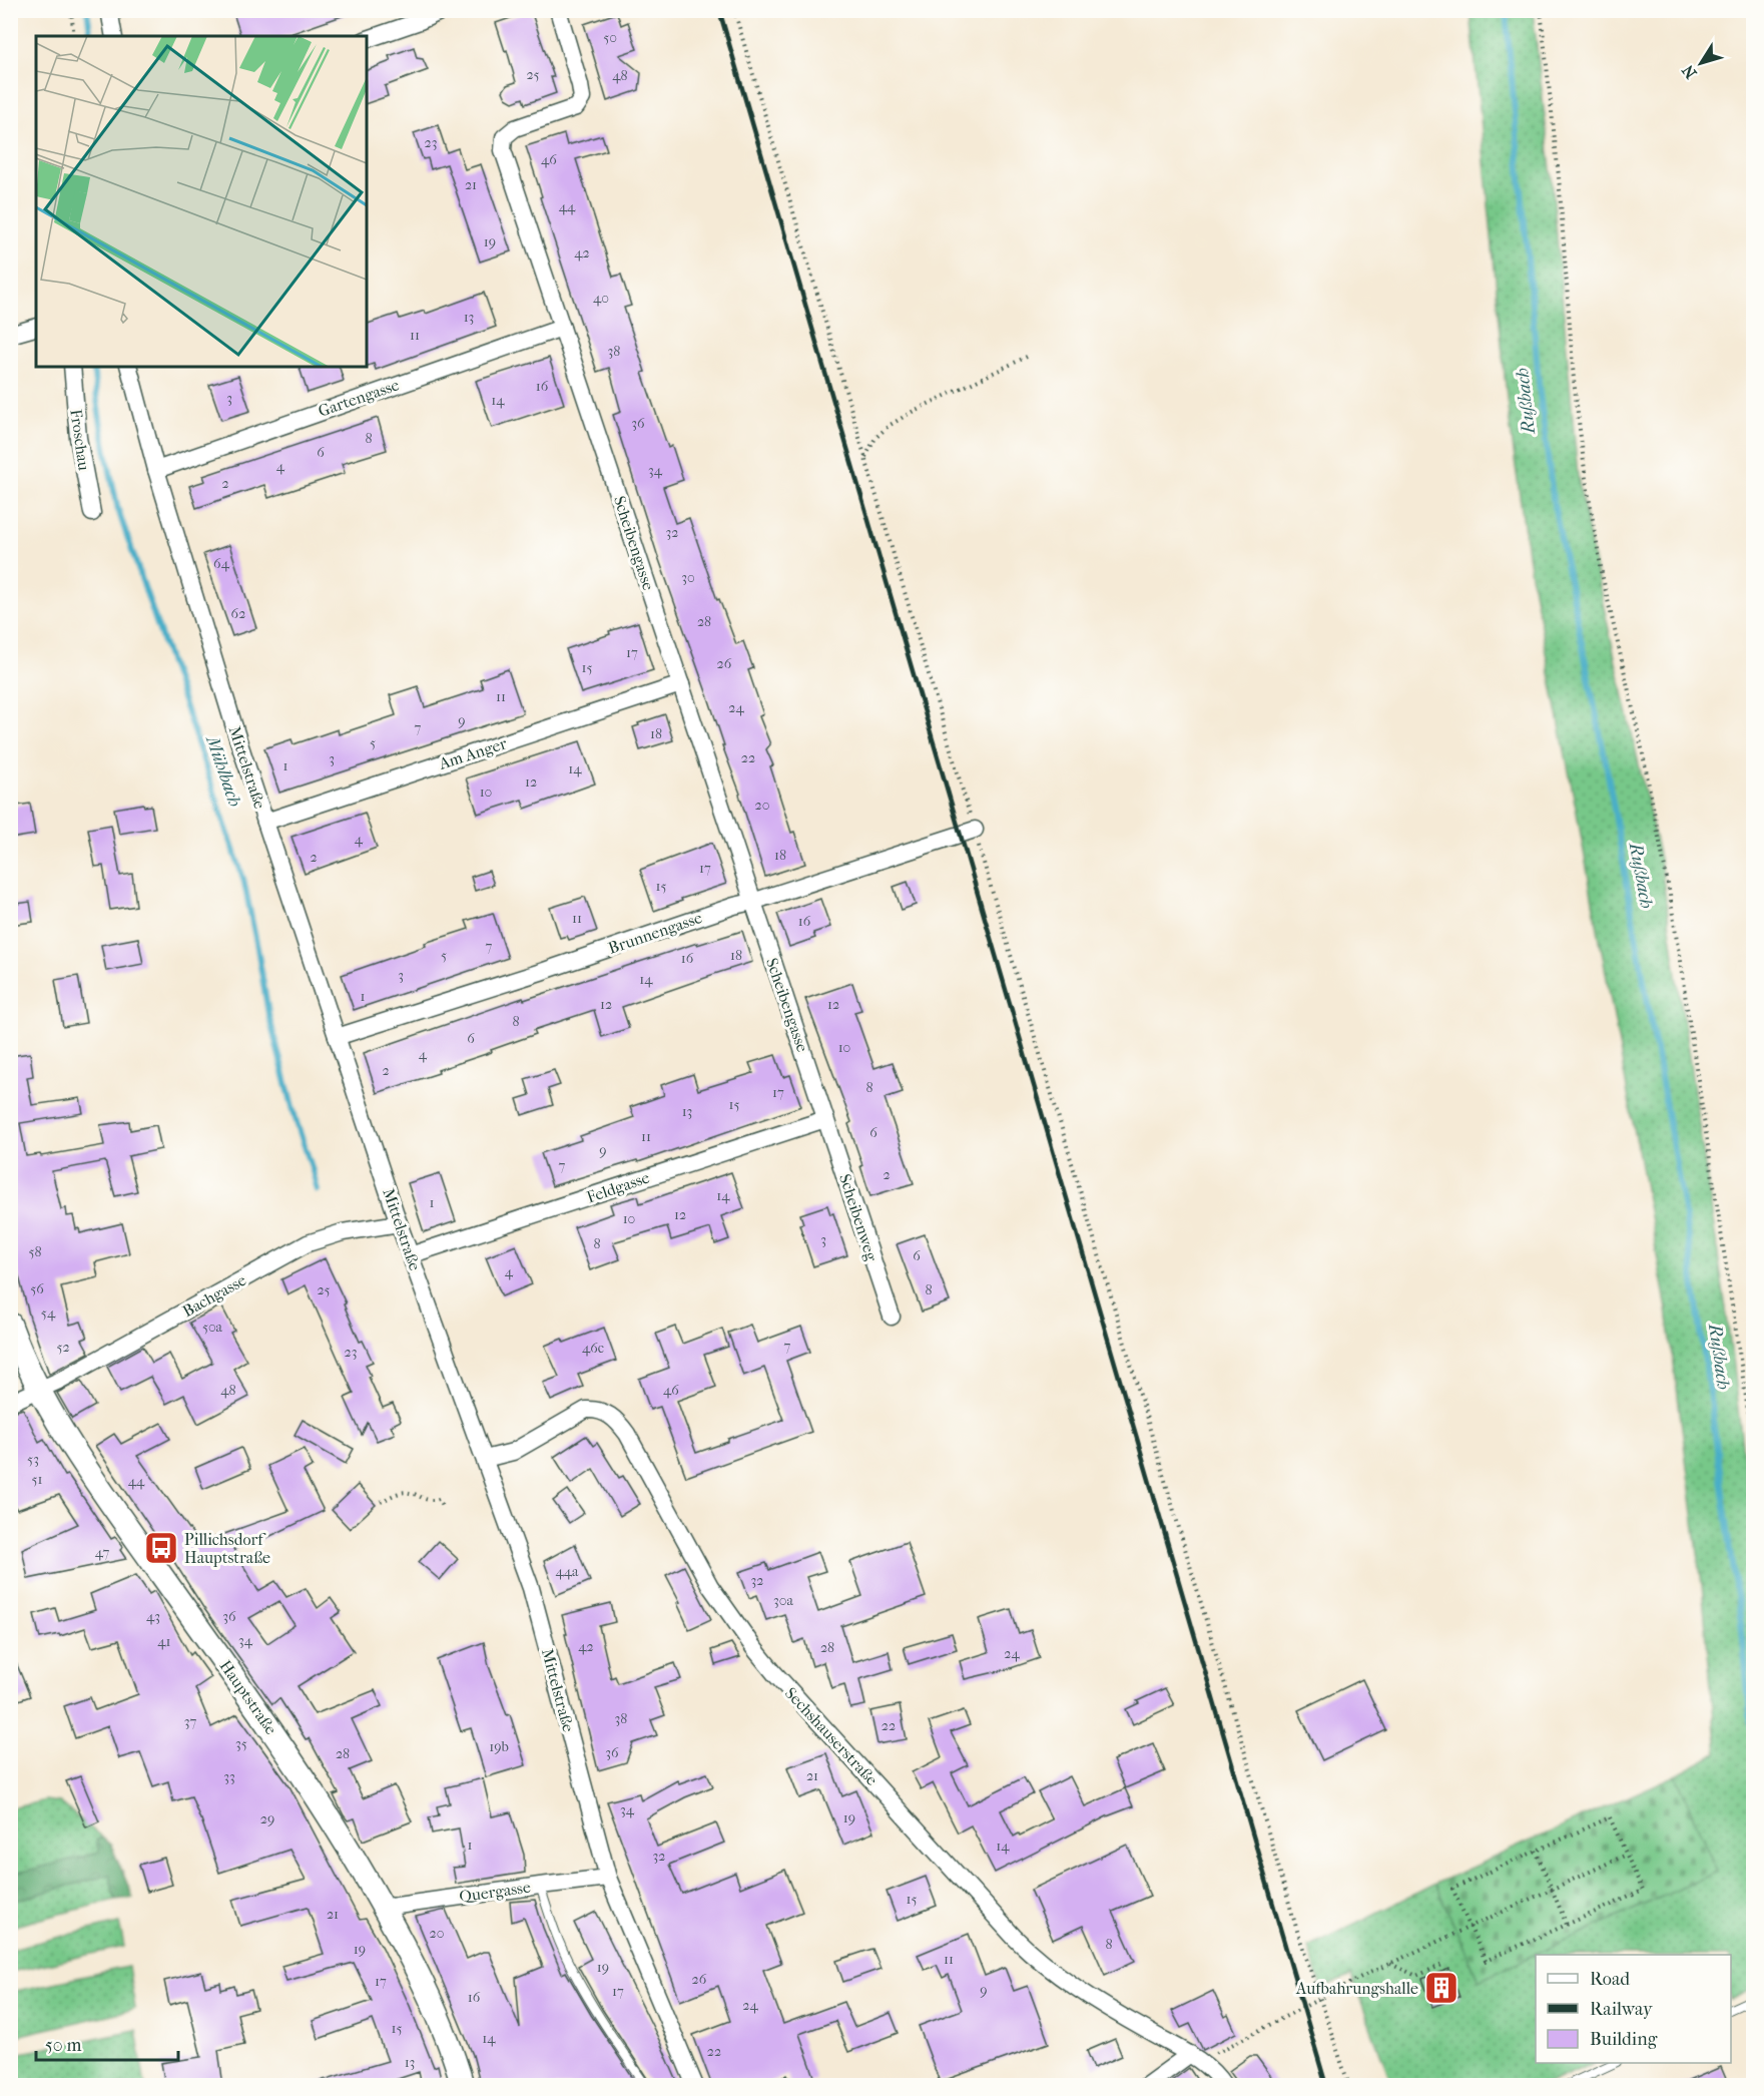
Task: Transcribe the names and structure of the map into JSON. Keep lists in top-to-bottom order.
{
  "streets": {
    "main road": ["Hauptstraße"],
    "street": [
      "Gartengasse",
      "Froschau",
      "Scheibengasse",
      "Am Anger",
      "Mittelstraße",
      "Brunnengasse",
      "Feldgasse",
      "Scheibenweg",
      "Bachgasse",
      "Sechshauserstraße",
      "Quergasse"
    ]
  },
  "crossings": [
    ["Gartengasse", "Scheibengasse"],
    ["Gartengasse", "Mittelstraße"],
    ["Scheibengasse", "Am Anger"],
    ["Scheibengasse", "Brunnengasse"],
    ["Scheibengasse", "Feldgasse"],
    ["Scheibengasse", "Scheibenweg"],
    ["Am Anger", "Mittelstraße"],
    ["Mittelstraße", "Brunnengasse"],
    ["Mittelstraße", "Feldgasse"],
    ["Mittelstraße", "Bachgasse"],
    ["Mittelstraße", "Sechshauserstraße"],
    ["Mittelstraße", "Quergasse"],
    ["Feldgasse", "Scheibenweg"],
    ["Bachgasse", "Hauptstraße"],
    ["Hauptstraße", "Quergasse"]
  ],
  "water": ["Rußbach", "Mühlbach"],
  "places": {
    "bus stop": ["Pillichsdorf Hauptstraße"],
    "building": ["Aufbahrungshalle"]
  },
  "house_numbers": [
    "50",
    "25",
    "48",
    "23",
    "46",
    "21",
    "44",
    "19",
    "42",
    "40",
    "13",
    "11",
    "38",
    "16",
    "3",
    "14",
    "36",
    "8",
    "6",
    "4",
    "34",
    "2",
    "32",
    "64",
    "30",
    "62",
    "28",
    "17",
    "26",
    "15",
    "11",
    "24",
    "9",
    "7",
    "18",
    "5",
    "22",
    "3",
    "1",
    "14",
    "12",
    "10",
    "20",
    "4",
    "18",
    "2",
    "17",
    "15",
    "11",
    "16",
    "7",
    "5",
    "18",
    "16",
    "3",
    "14",
    "1",
    "12",
    "12",
    "8",
    "6",
    "10",
    "4",
    "2",
    "8",
    "17",
    "15",
    "13",
    "6",
    "11",
    "9",
    "7",
    "2",
    "14",
    "1",
    "12",
    "10",
    "3",
    "8",
    "58",
    "6",
    "4",
    "56",
    "25",
    "8",
    "54",
    "50a",
    "7",
    "52",
    "46c",
    "23",
    "48",
    "46",
    "53",
    "51",
    "44",
    "47",
    "44a",
    "32",
    "30a",
    "43",
    "36",
    "34",
    "41",
    "42",
    "28",
    "24",
    "38",
    "37",
    "22",
    "35",
    "19b",
    "36",
    "28",
    "21",
    "33",
    "34",
    "19",
    "29",
    "1",
    "14",
    "32",
    "15",
    "21",
    "20",
    "8",
    "19",
    "11",
    "19",
    "26",
    "17",
    "9",
    "17",
    "16",
    "24",
    "15",
    "14",
    "22",
    "13"
  ],
  "legend": ["Road", "Railway", "Building"],
  "scale_bar": "50 m",
  "north": "bottom left"
}
